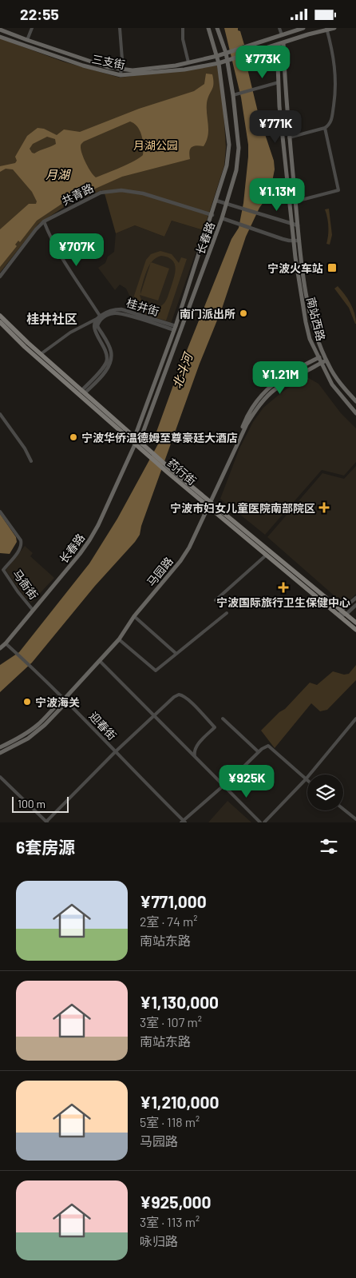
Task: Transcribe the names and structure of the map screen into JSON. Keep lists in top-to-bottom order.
{
  "streets": {
    "main road": [
      "三支街",
      "长春路",
      "南站西路",
      "药行街",
      "马园路"
    ],
    "street": [
      "共青路",
      "桂井街",
      "马衙街",
      "迎春街"
    ]
  },
  "crossings": [
    ["三支街", "长春路"],
    ["共青路", "长春路"],
    ["长春路", "桂井街"],
    ["长春路", "药行街"],
    ["长春路", "马衙街"],
    ["长春路", "迎春街"],
    ["桂井街", "药行街"],
    ["南站西路", "马园路"],
    ["药行街", "马园路"],
    ["马园路", "迎春街"]
  ],
  "districts": ["桂井社区"],
  "water": ["月湖", "北斗河"],
  "parks": ["月湖公园"],
  "places": {
    "transit": ["宁波火车站"],
    "other": ["南门派出所", "宁波华侨温德姆至尊豪廷大酒店", "宁波海关"],
    "health": ["宁波市妇女儿童医院南部院区", "宁波国际旅行卫生保健中心"]
  },
  "scale_bar": "100 m",
  "page": {
    "status": "22:55",
    "price": [
      "¥773K",
      "¥771K",
      "¥1.13M",
      "¥707K",
      "¥1.21M",
      "¥925K"
    ],
    "scale": "100 m",
    "heading": "6套房源",
    "list": [
      {
        "name": "¥771,000",
        "note": "2室 · 74 m² · 南站东路"
      },
      {
        "name": "¥1,130,000",
        "note": "3室 · 107 m² · 南站东路"
      },
      {
        "name": "¥1,210,000",
        "note": "5室 · 118 m² · 马园路"
      },
      {
        "name": "¥925,000",
        "note": "3室 · 113 m² · 咏归路"
      }
    ]
  }
}
